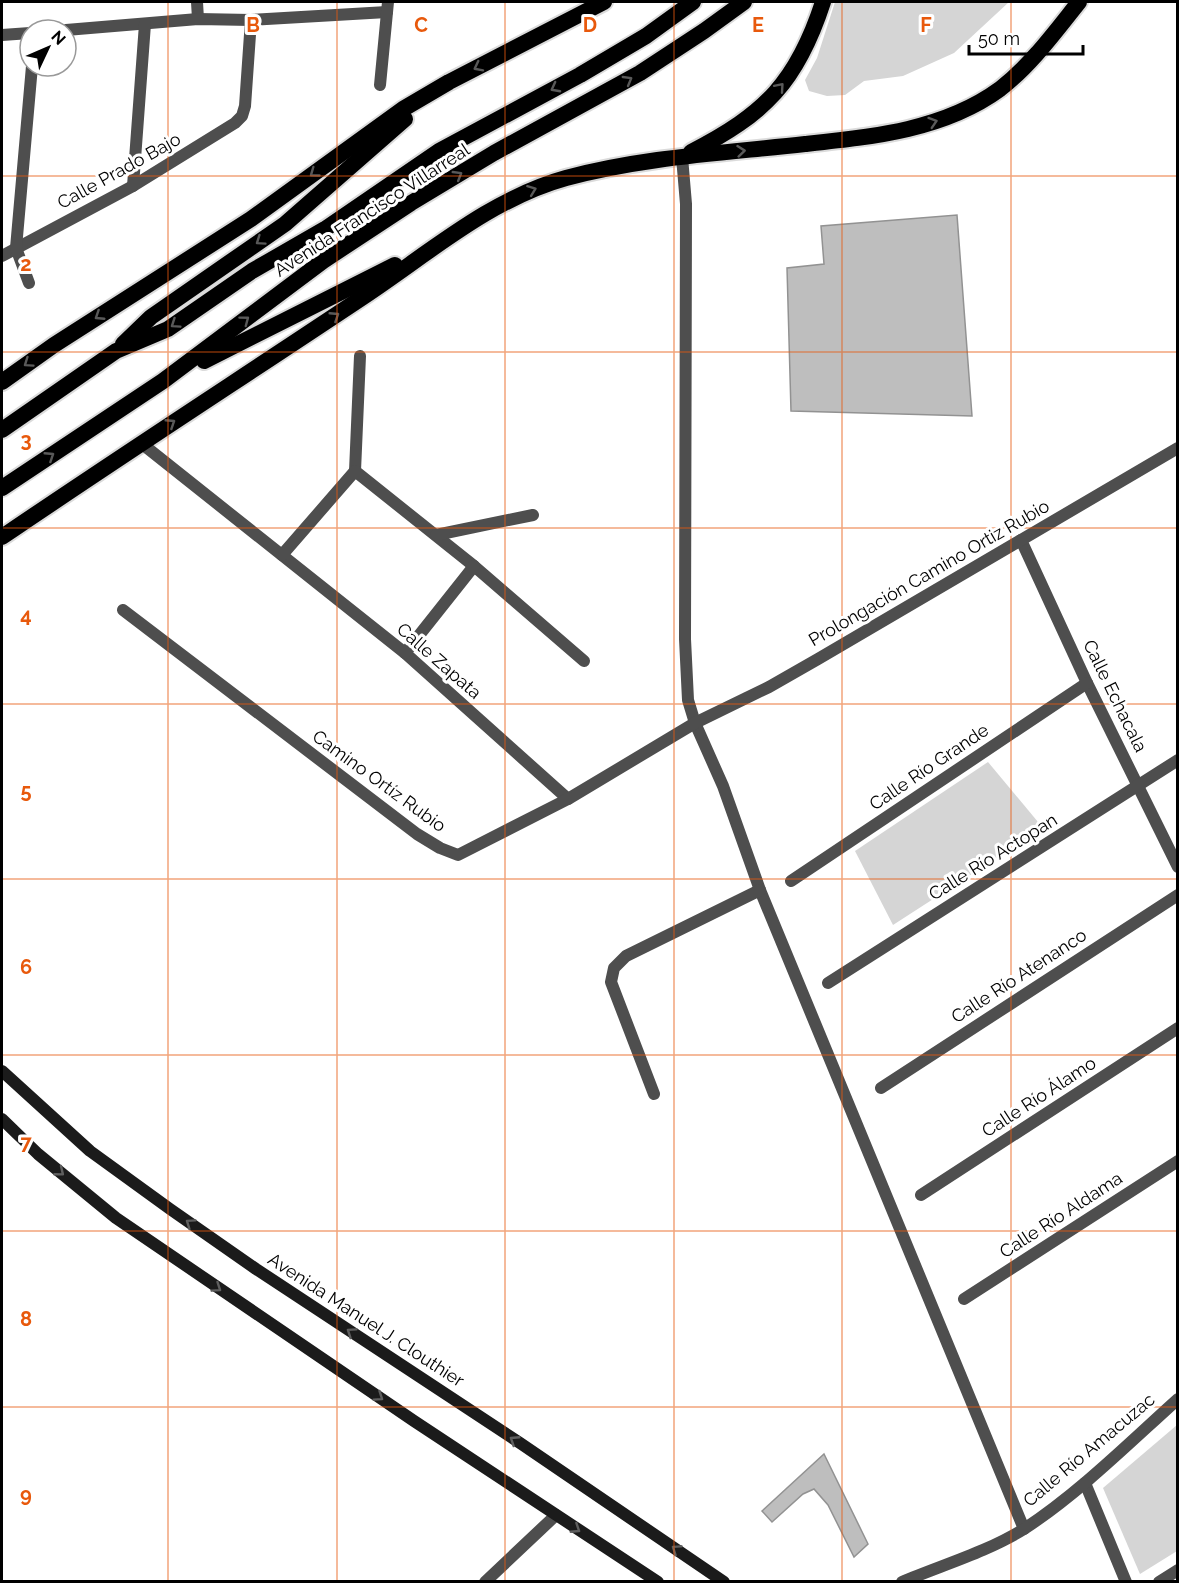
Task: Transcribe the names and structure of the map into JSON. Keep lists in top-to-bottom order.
{
  "streets": {
    "highway": ["Avenida Francisco Villarreal"],
    "main road": ["Avenida Manuel J. Clouthier"],
    "street": [
      "Calle Prado Bajo",
      "Prolongación Camino Ortiz Rubio",
      "Calle Zapata",
      "Calle Echacala",
      "Calle Río Grande",
      "Camino Ortíz Rubio",
      "Calle Río Actopan",
      "Calle Río Atenanco",
      "Calle Río Álamo",
      "Calle Río Aldama",
      "Calle Río Amacuzac"
    ]
  },
  "crossings": [
    ["Prolongación Camino Ortiz Rubio", "Calle Echacala"],
    ["Prolongación Camino Ortiz Rubio", "Camino Ortíz Rubio"],
    ["Calle Zapata", "Camino Ortíz Rubio"],
    ["Calle Echacala", "Calle Río Grande"],
    ["Calle Echacala", "Calle Río Actopan"]
  ],
  "scale_bar": "50 m",
  "north": "top right",
  "grid": {
    "columns": [
      "B",
      "C",
      "D",
      "E",
      "F"
    ],
    "rows": [
      "2",
      "3",
      "4",
      "5",
      "6",
      "7",
      "8",
      "9"
    ]
  }
}
